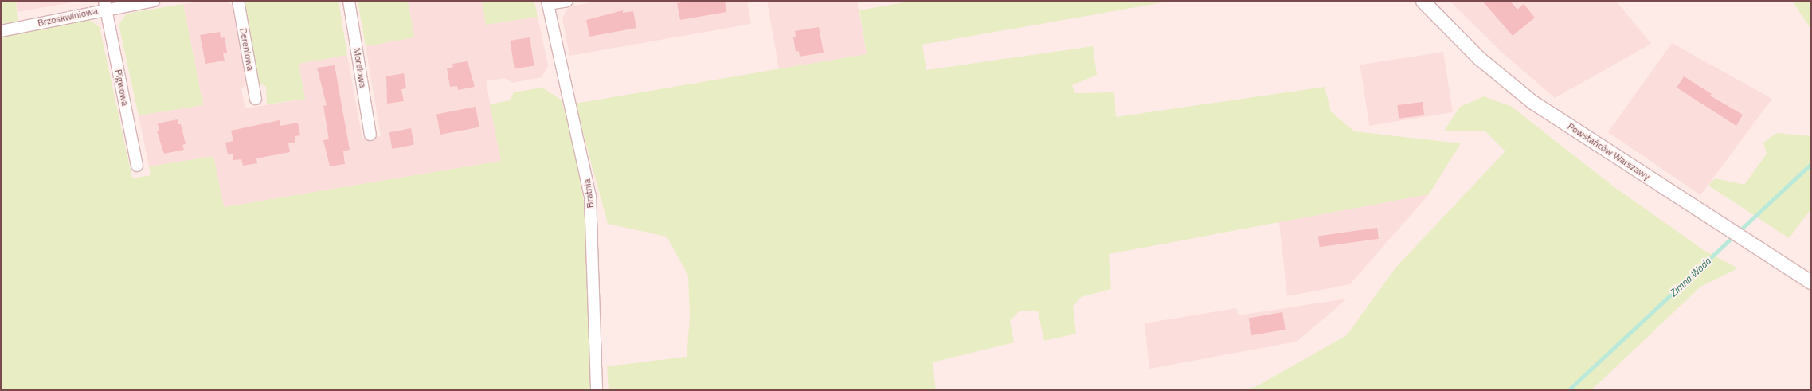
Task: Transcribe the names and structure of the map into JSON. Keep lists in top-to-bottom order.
{
  "streets": {
    "street": [
      "Brzoskwiniowa",
      "Dereniowa",
      "Morelowa",
      "Pigwowa",
      "Powstańców Warszawy",
      "Bratnia"
    ]
  },
  "crossings": [
    ["Brzoskwiniowa", "Pigwowa"]
  ],
  "water": ["Zimna Woda"]
}
